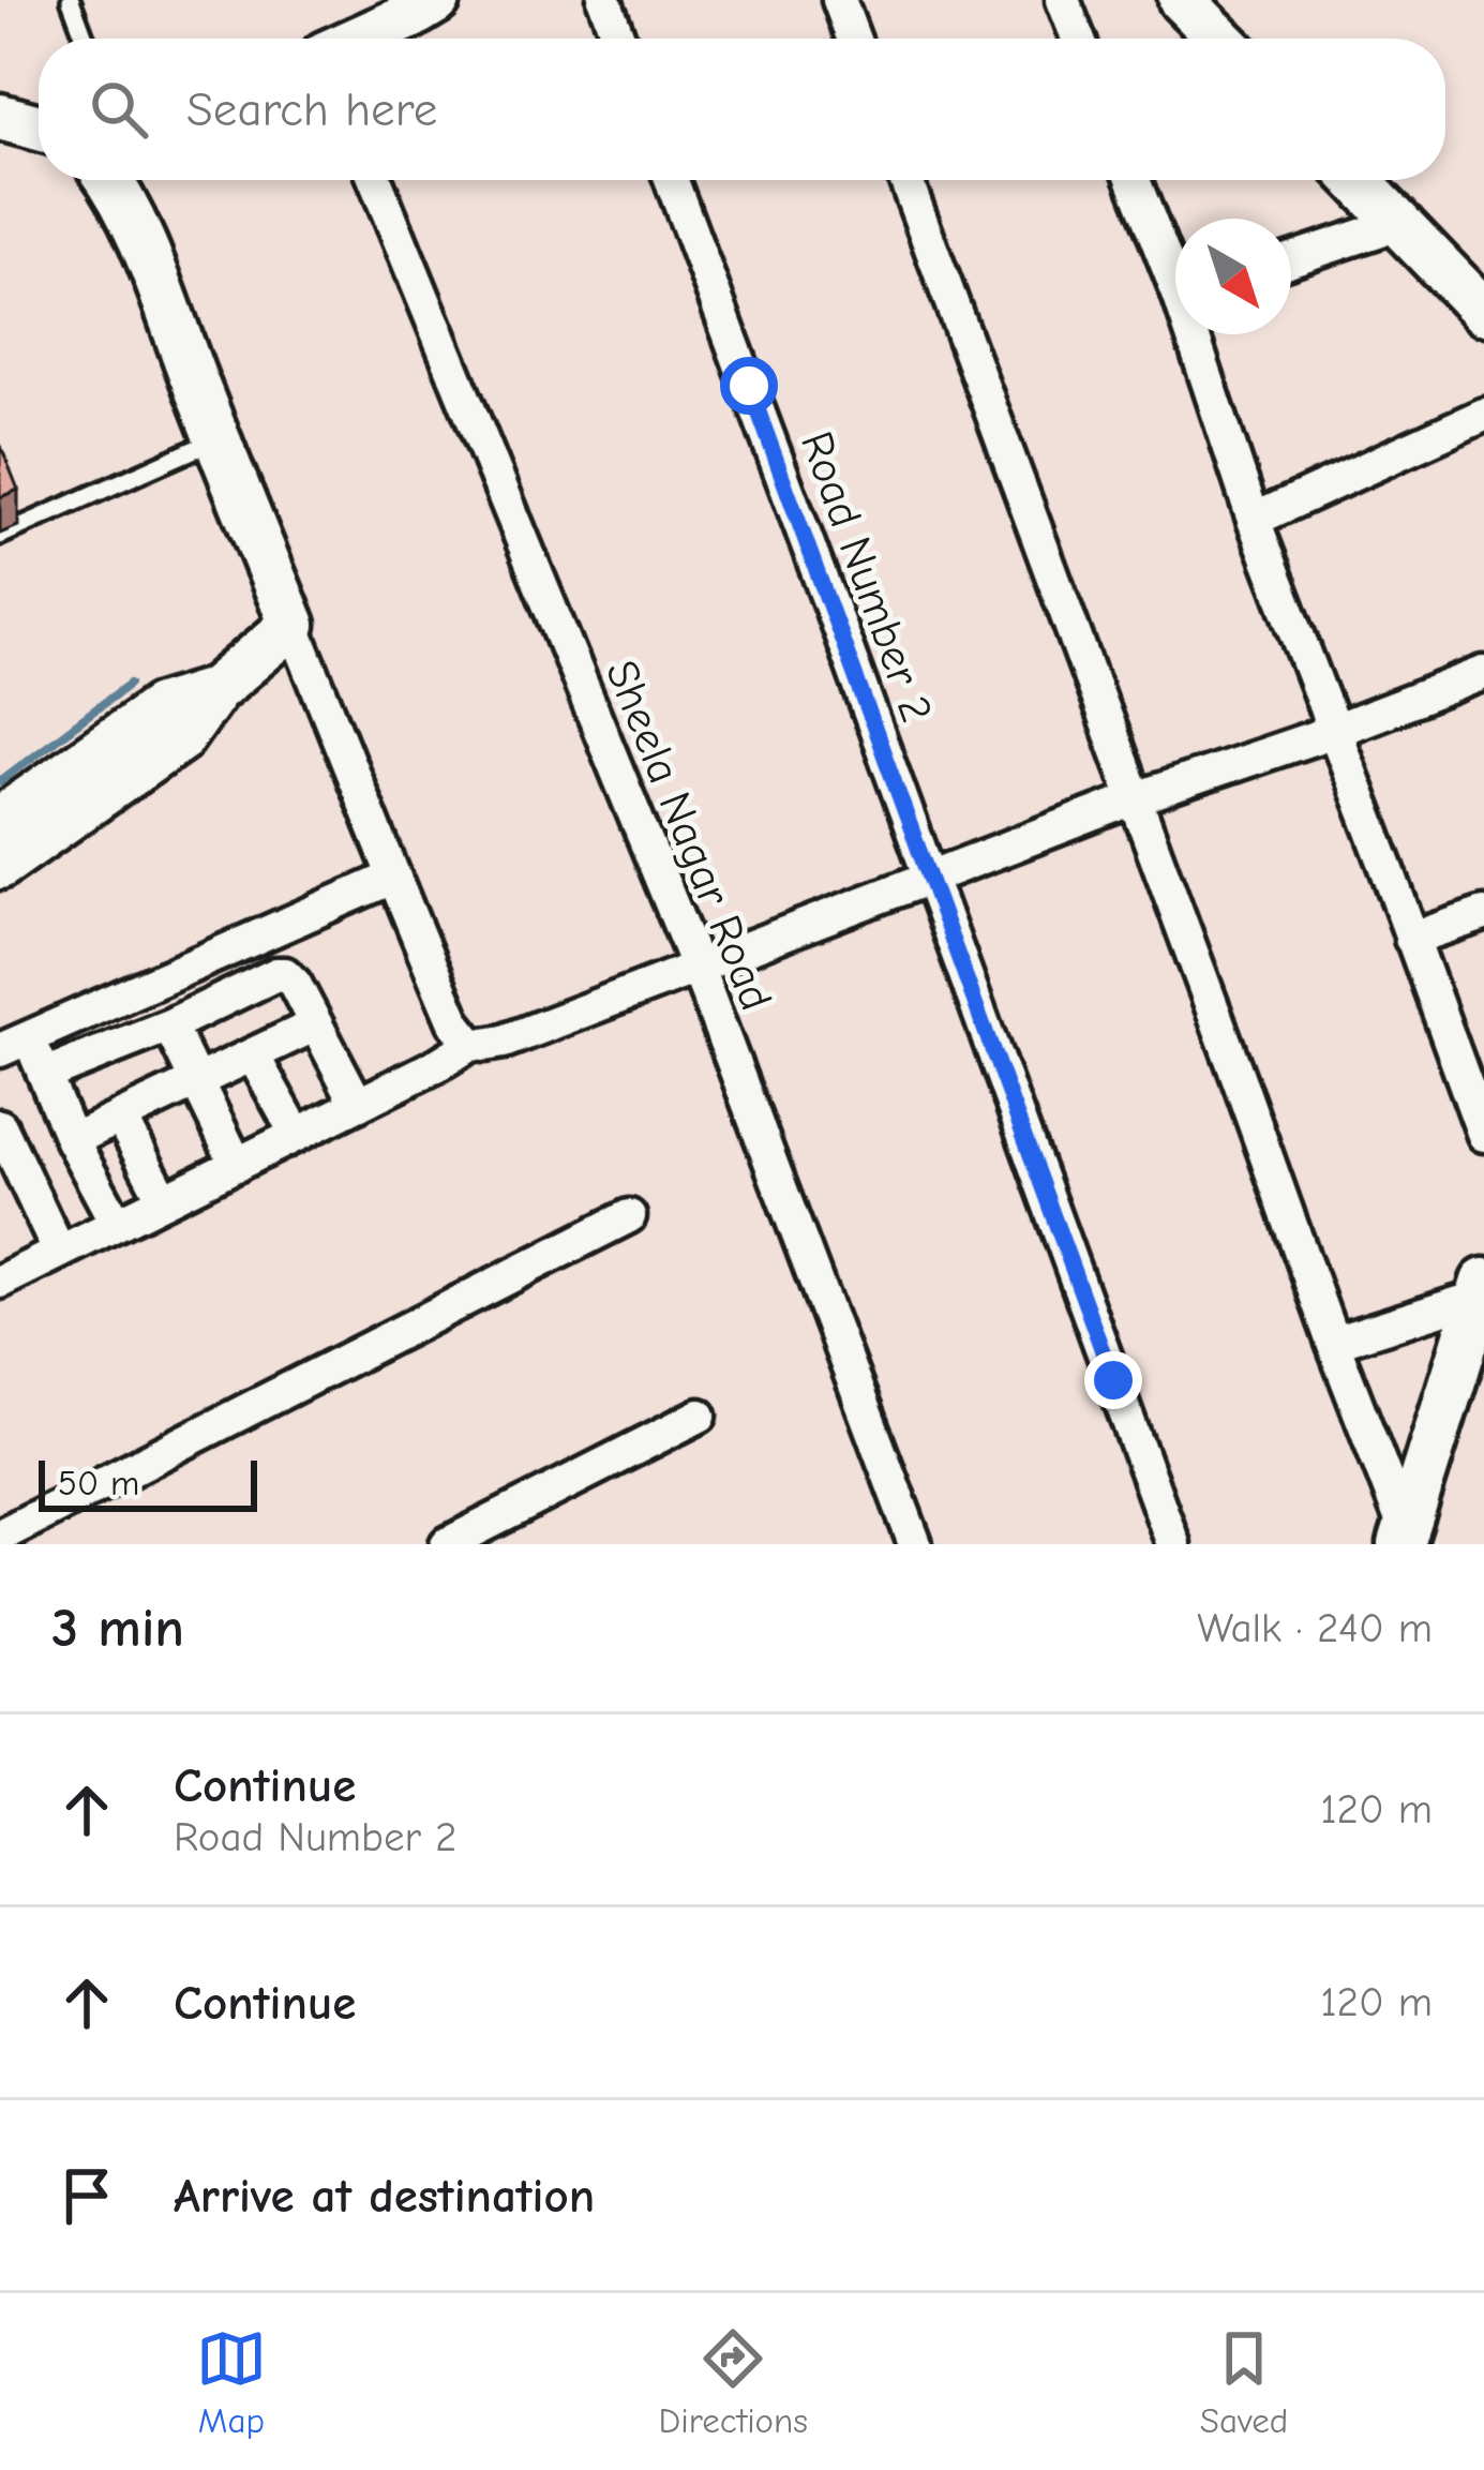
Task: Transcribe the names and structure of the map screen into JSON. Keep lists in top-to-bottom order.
{
  "streets": {
    "street": ["Road Number 2", "Sheela Nagar Road"]
  },
  "scale_bar": "50 m",
  "north": "bottom right",
  "page": {
    "search": "Search here",
    "scale": "50 m",
    "heading": ["3 min", "Walk · 240 m"],
    "list": [
      ["Continue", "Road Number 2", "120 m"],
      ["Continue", "120 m"],
      "Arrive at destination"
    ],
    "nav": ["Map", "Directions", "Saved"]
  }
}
